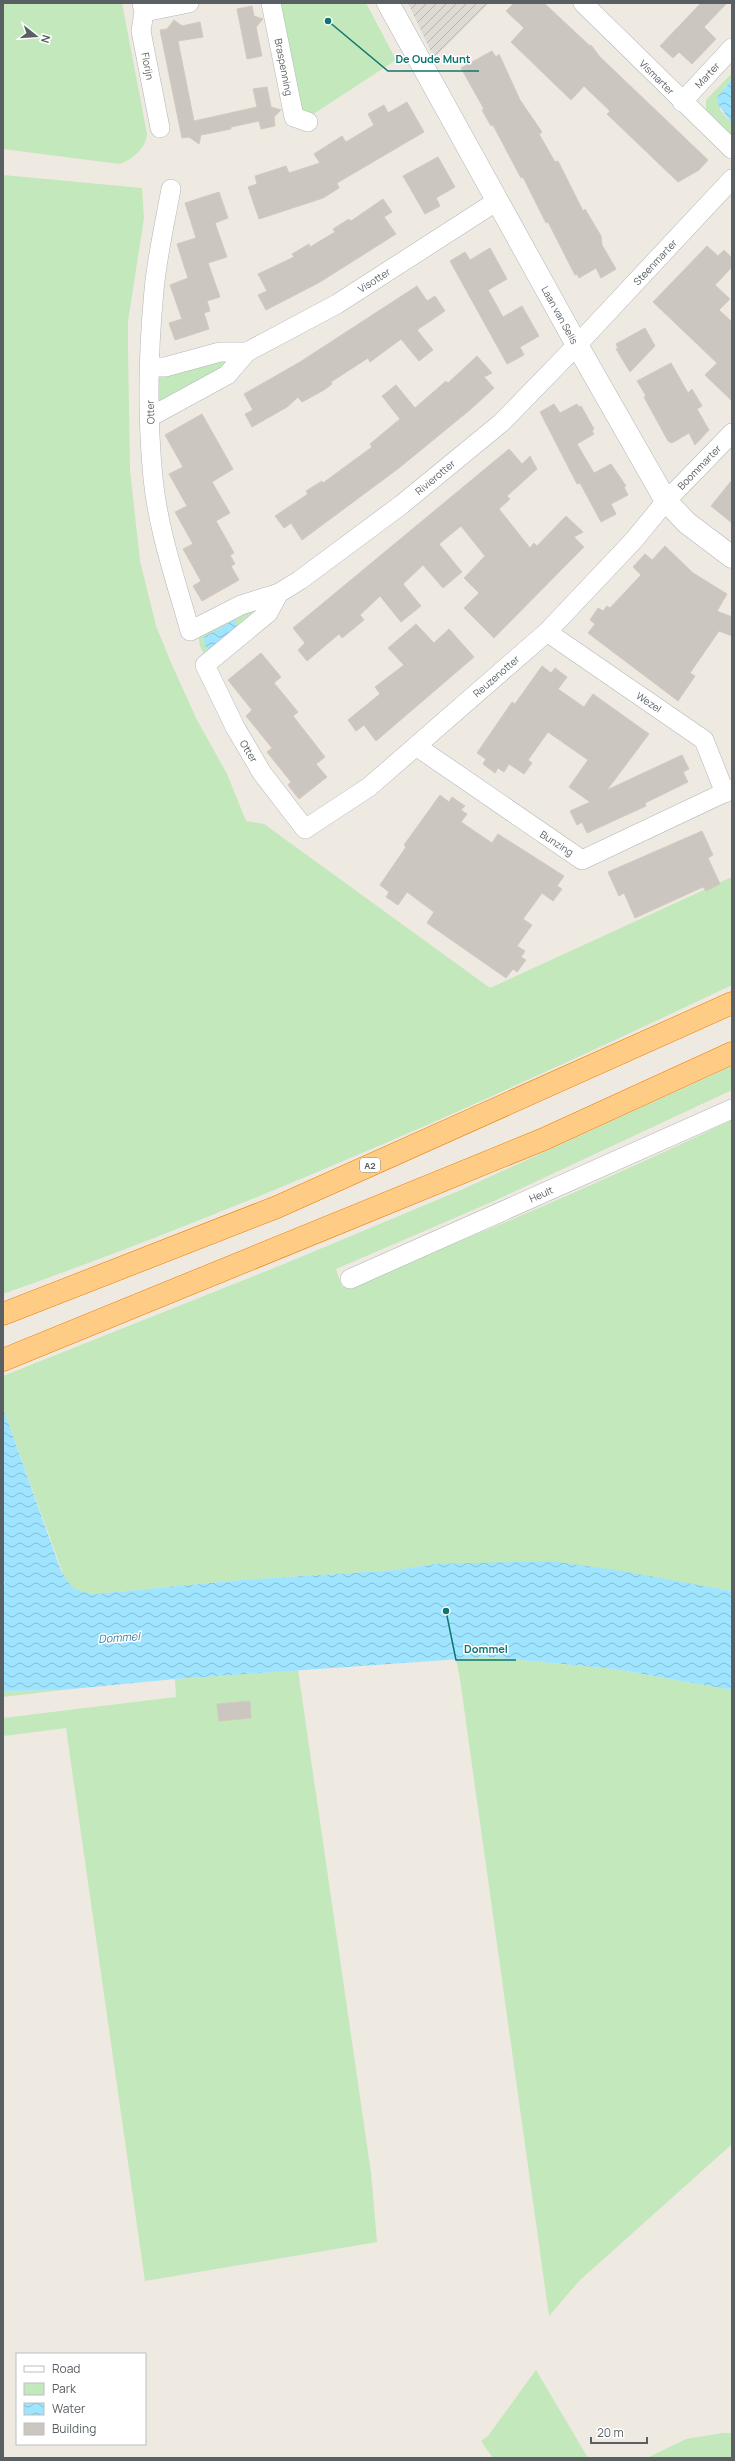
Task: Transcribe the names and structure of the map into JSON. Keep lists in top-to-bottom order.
{
  "streets": {
    "highway": ["A2"],
    "street": [
      "Florijn",
      "Braspenning",
      "Marter",
      "Vismarter",
      "Steenmarter",
      "Visotter",
      "Laan van Selis",
      "Otter",
      "Boommarter",
      "Rivierotter",
      "Reuzenotter",
      "Wezel",
      "Bunzing",
      "Heult"
    ]
  },
  "crossings": [
    ["Marter", "Vismarter"],
    ["Steenmarter", "Laan van Selis"],
    ["Steenmarter", "Rivierotter"],
    ["Visotter", "Laan van Selis"],
    ["Visotter", "Otter"],
    ["Laan van Selis", "Boommarter"],
    ["Laan van Selis", "Rivierotter"],
    ["Laan van Selis", "Reuzenotter"],
    ["Otter", "Rivierotter"],
    ["Otter", "Reuzenotter"],
    ["Boommarter", "Reuzenotter"],
    ["Reuzenotter", "Wezel"],
    ["Reuzenotter", "Bunzing"],
    ["Wezel", "Bunzing"]
  ],
  "water": ["Dommel"],
  "places": ["De Oude Munt", "Dommel"],
  "legend": [
    "Road",
    "Park",
    "Water",
    "Building"
  ],
  "scale_bar": "20 m",
  "north": "right"
}
